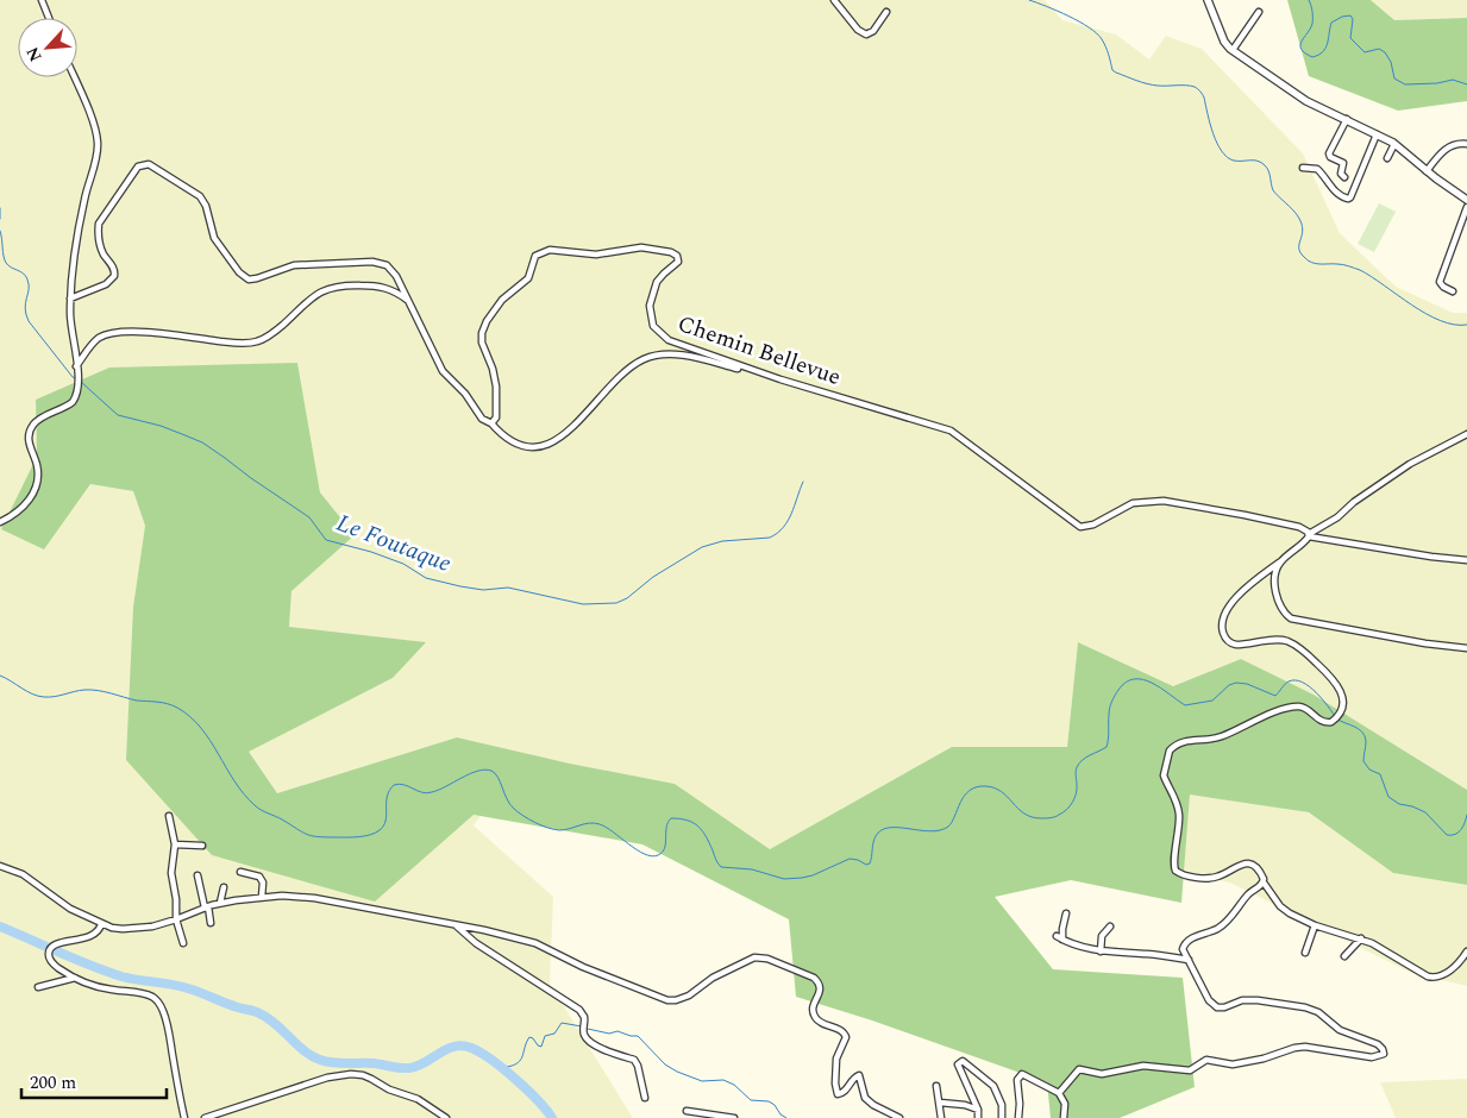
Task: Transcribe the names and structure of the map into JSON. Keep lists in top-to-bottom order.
{
  "streets": {
    "street": ["Chemin Bellevue"]
  },
  "water": ["Le Foutaque"],
  "scale_bar": "200 m",
  "north": "bottom left"
}
